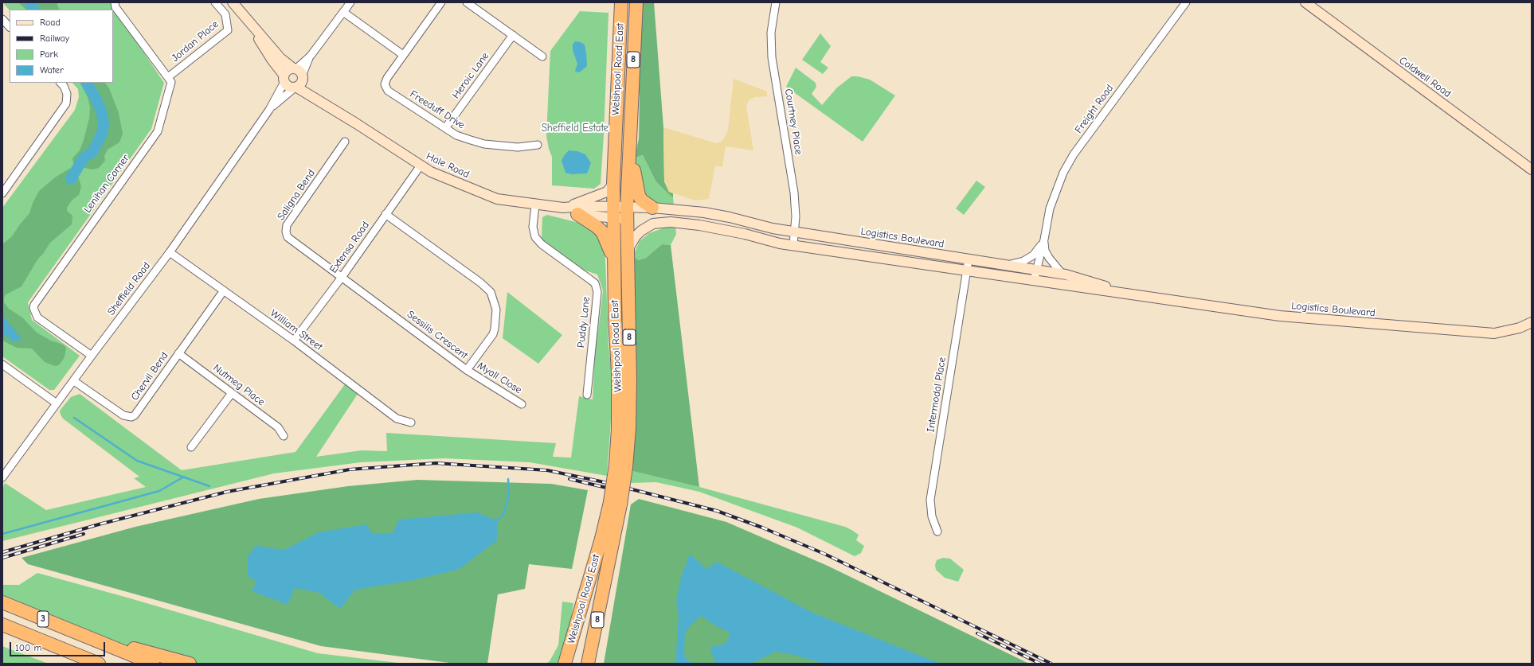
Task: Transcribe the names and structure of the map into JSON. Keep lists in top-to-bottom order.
{
  "streets": {
    "highway": ["8", "Welshpool Road East", "3"],
    "street": [
      "Jordan Place",
      "Heroic Lane",
      "Coldwell Road",
      "Freight Road",
      "Freeduff Drive",
      "Courtney Place",
      "Hale Road",
      "Lenihan Corner",
      "Saligna Bend",
      "Logistics Boulevard",
      "Extensa Road",
      "Sheffield Road",
      "Puddy Lane",
      "William Street",
      "Sessilis Crescent",
      "Chervil Bend",
      "Myall Close",
      "Nutmeg Place",
      "Intermodal Place"
    ]
  },
  "crossings": [
    ["Jordan Place", "Lenihan Corner"],
    ["8", "Welshpool Road East"],
    ["8", "Hale Road"],
    ["8", "Logistics Boulevard"],
    ["Welshpool Road East", "Hale Road"],
    ["Welshpool Road East", "Logistics Boulevard"],
    ["Heroic Lane", "Freeduff Drive"],
    ["Freight Road", "Logistics Boulevard"],
    ["Courtney Place", "Logistics Boulevard"],
    ["Hale Road", "Logistics Boulevard"],
    ["Hale Road", "Extensa Road"],
    ["Hale Road", "Sheffield Road"],
    ["Hale Road", "Puddy Lane"],
    ["Lenihan Corner", "Sheffield Road"],
    ["Saligna Bend", "Extensa Road"],
    ["Saligna Bend", "Sessilis Crescent"],
    ["Logistics Boulevard", "Intermodal Place"],
    ["Extensa Road", "William Street"],
    ["Extensa Road", "Sessilis Crescent"],
    ["Sheffield Road", "William Street"],
    ["Sheffield Road", "Chervil Bend"],
    ["William Street", "Chervil Bend"],
    ["Sessilis Crescent", "Myall Close"],
    ["Chervil Bend", "Nutmeg Place"]
  ],
  "parks": ["Sheffield Estate"],
  "legend": [
    "Road",
    "Railway",
    "Park",
    "Water"
  ],
  "scale_bar": "100 m"
}
